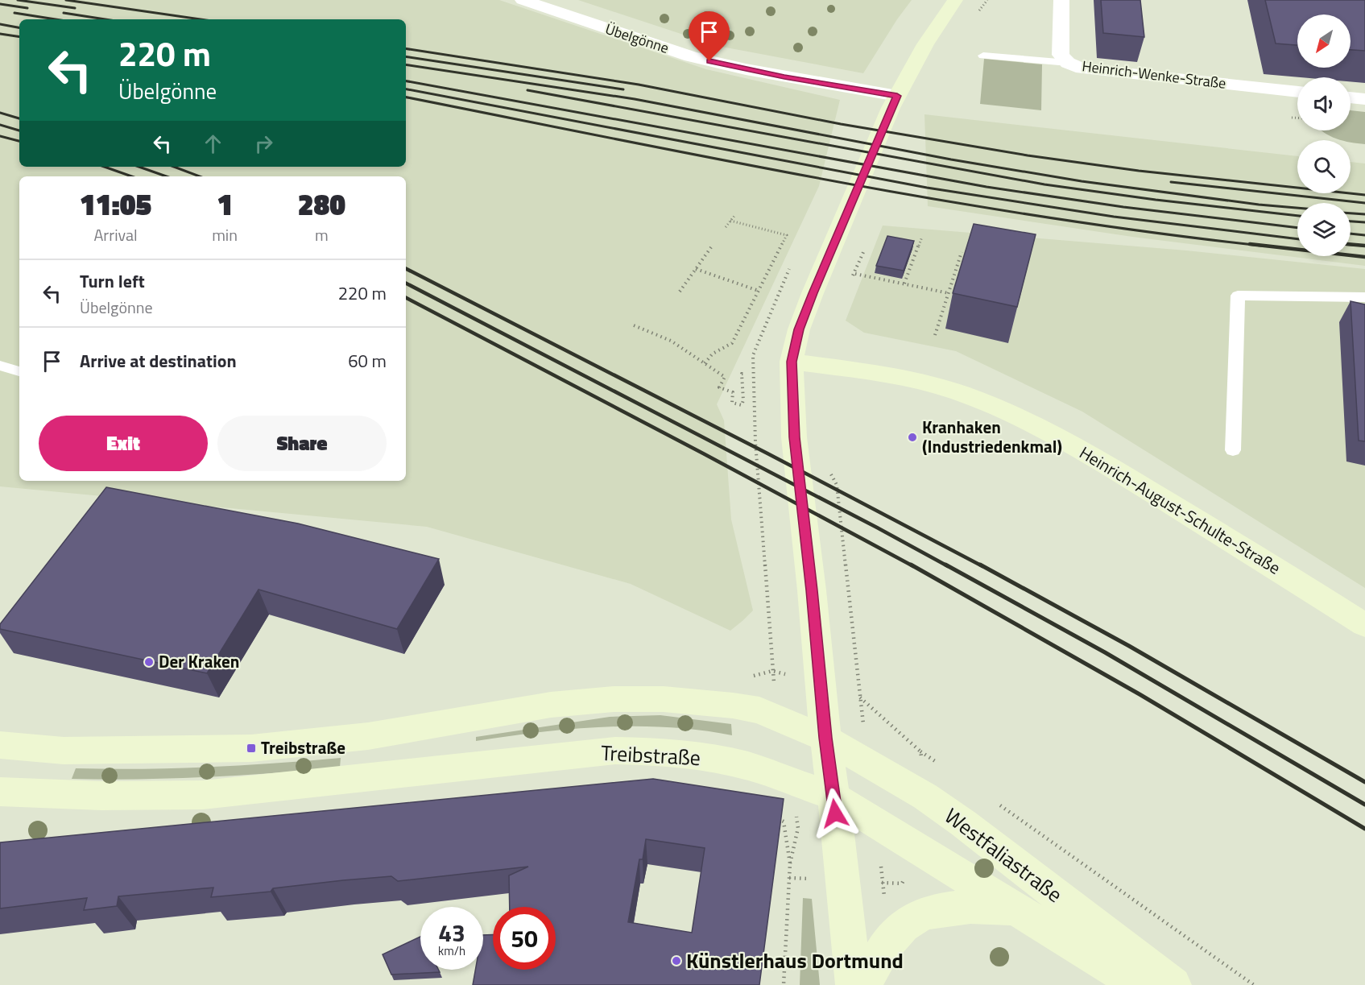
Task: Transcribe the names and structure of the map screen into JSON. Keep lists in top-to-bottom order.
{
  "streets": {
    "main road": ["Heinrich-August-Schulte-Straße", "Treibstraße", "Westfaliastraße"],
    "street": ["Übelgönne", "Heinrich-Wenke-Straße"]
  },
  "crossings": [
    ["Treibstraße", "Westfaliastraße"]
  ],
  "places": {
    "other": ["Kranhaken (Industriedenkmal)", "Der Kraken", "Künstlerhaus Dortmund"],
    "transit": ["Treibstraße"]
  },
  "north": "bottom left",
  "page": {
    "turn": ["220 m", "Übelgönne"],
    "eta": [
      "11:05",
      "Arrival",
      "1",
      "min",
      "280",
      "m"
    ],
    "list": [
      {
        "name": "Turn left",
        "note": "Übelgönne",
        "value": "220 m"
      },
      {
        "name": "Arrive at destination",
        "value": "60 m"
      }
    ],
    "buttons": ["Exit", "Share"],
    "speed": "43 km/h",
    "limit": "50"
  }
}
